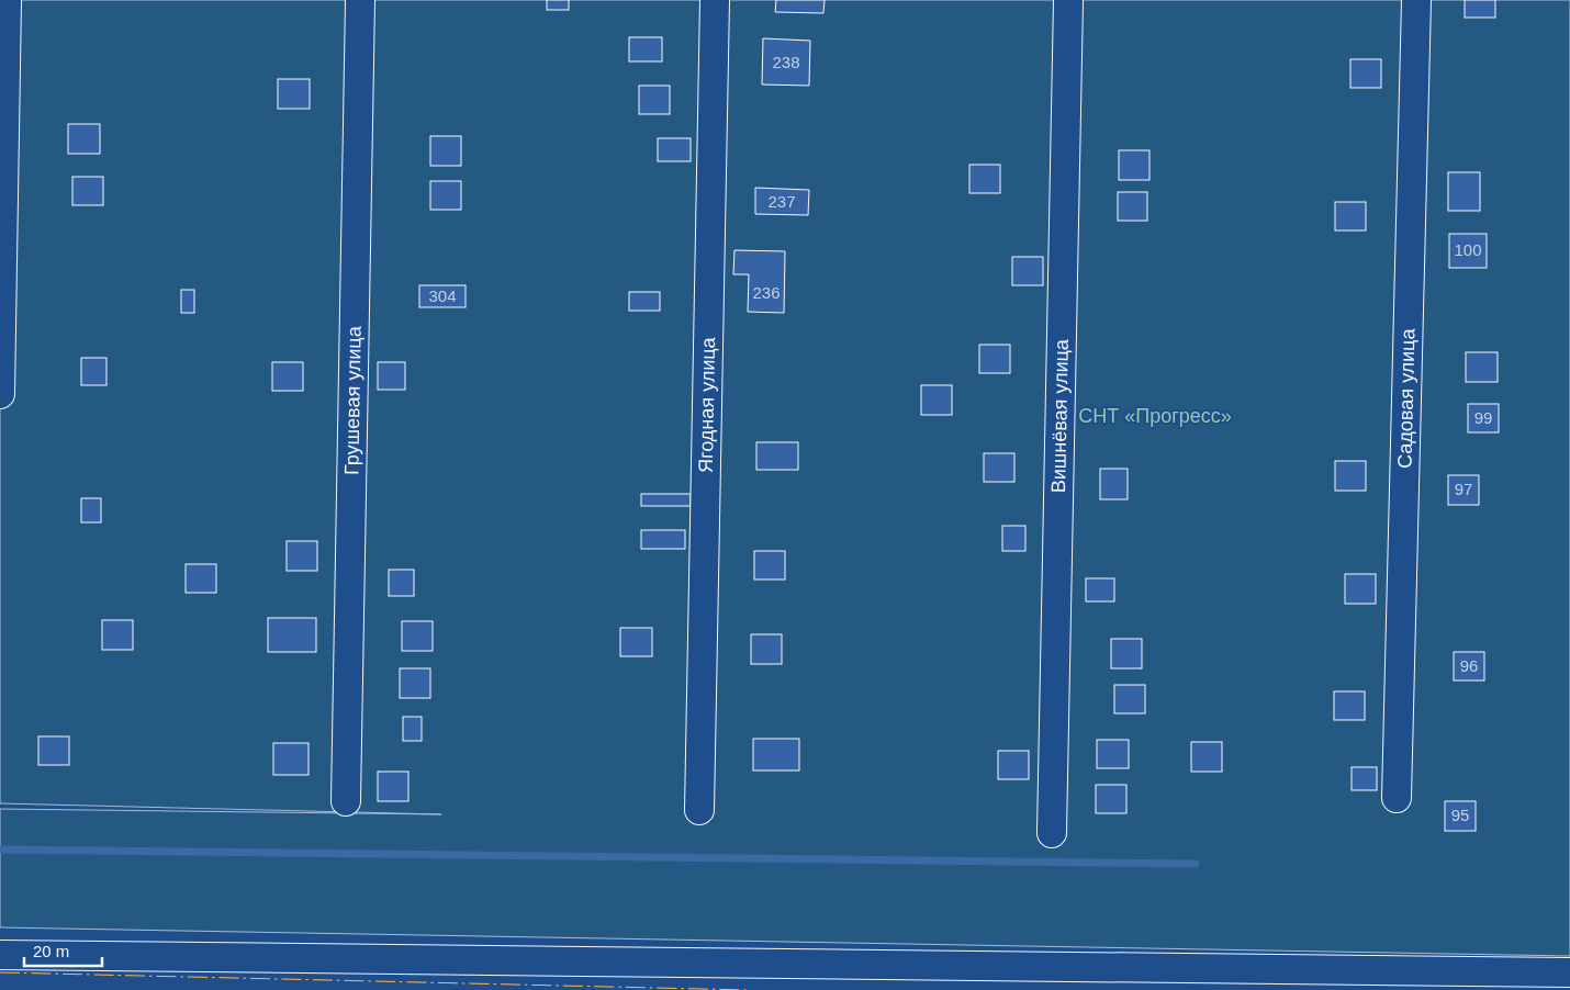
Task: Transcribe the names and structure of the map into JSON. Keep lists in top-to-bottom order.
{
  "streets": {
    "street": [
      "Садовая улица",
      "Грушевая улица",
      "Ягодная улица",
      "Вишнёвая улица"
    ]
  },
  "parks": ["СНТ «Прогресс»"],
  "house_numbers": [
    "238",
    "237",
    "100",
    "236",
    "304",
    "99",
    "97",
    "96",
    "95"
  ],
  "scale_bar": "20 m"
}
